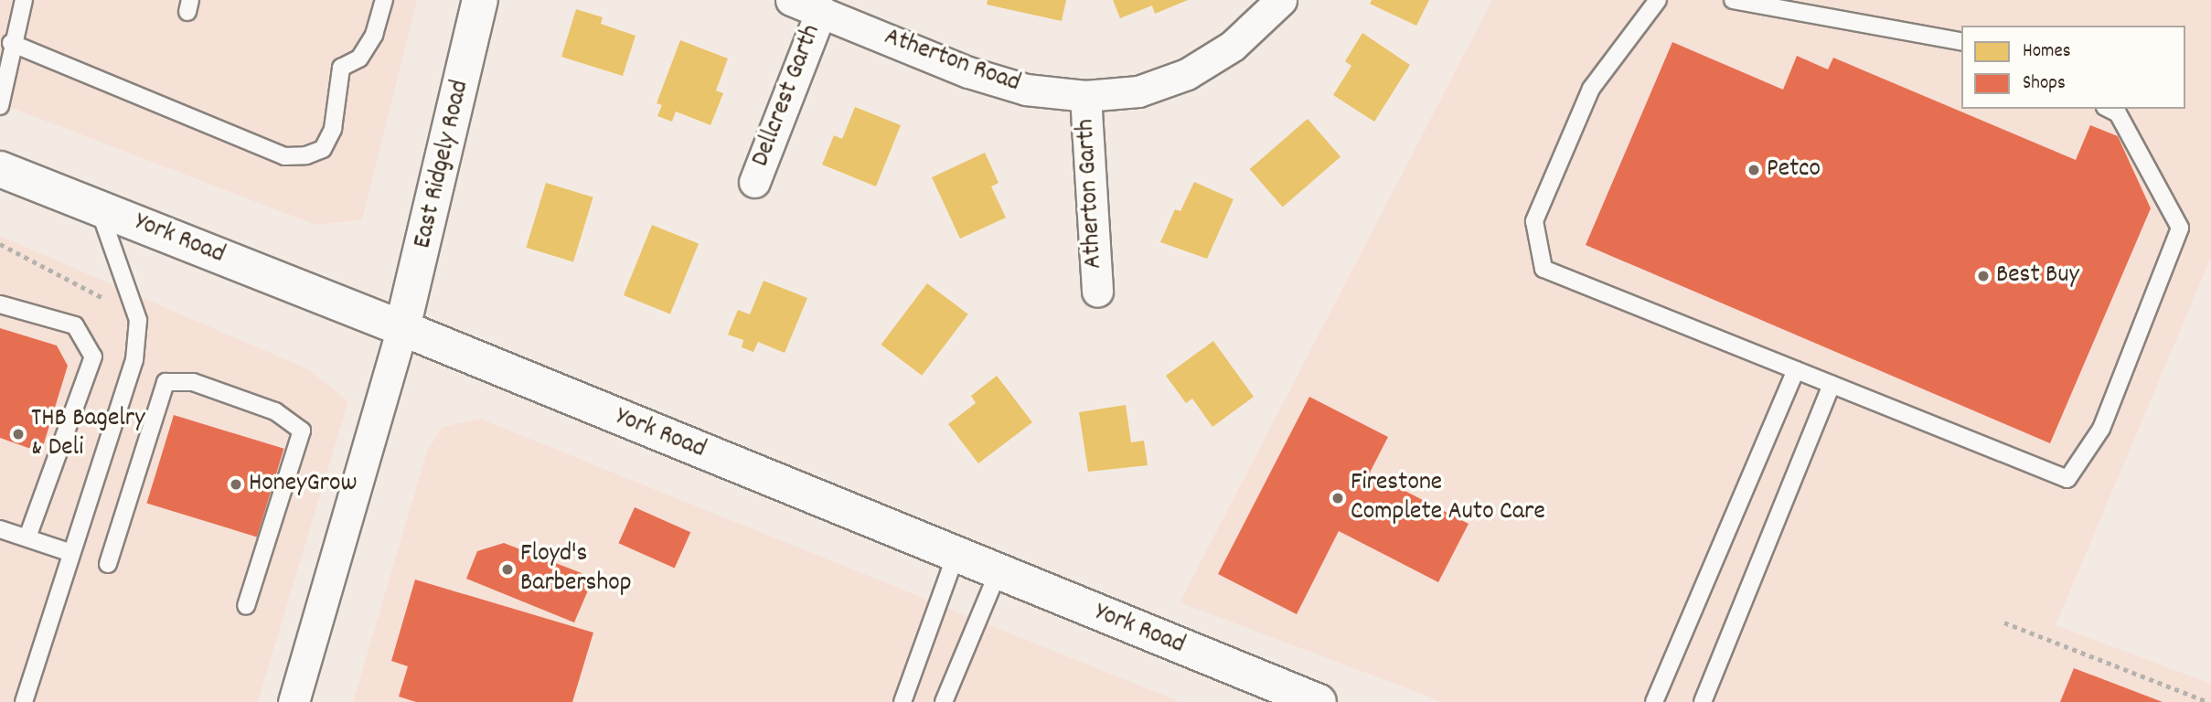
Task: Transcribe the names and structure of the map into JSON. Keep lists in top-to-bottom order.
{
  "streets": {
    "main road": ["East Ridgely Road", "York Road"],
    "street": ["Atherton Road", "Dellcrest Garth", "Atherton Garth"]
  },
  "crossings": [
    ["Atherton Road", "Dellcrest Garth"],
    ["Atherton Road", "Atherton Garth"],
    ["East Ridgely Road", "York Road"]
  ],
  "places": [
    "Petco",
    "Best Buy",
    "THB Bagelry & Deli",
    "HoneyGrow",
    "Firestone Complete Auto Care",
    "Floyd's Barbershop"
  ],
  "legend": ["Homes", "Shops"]
}
